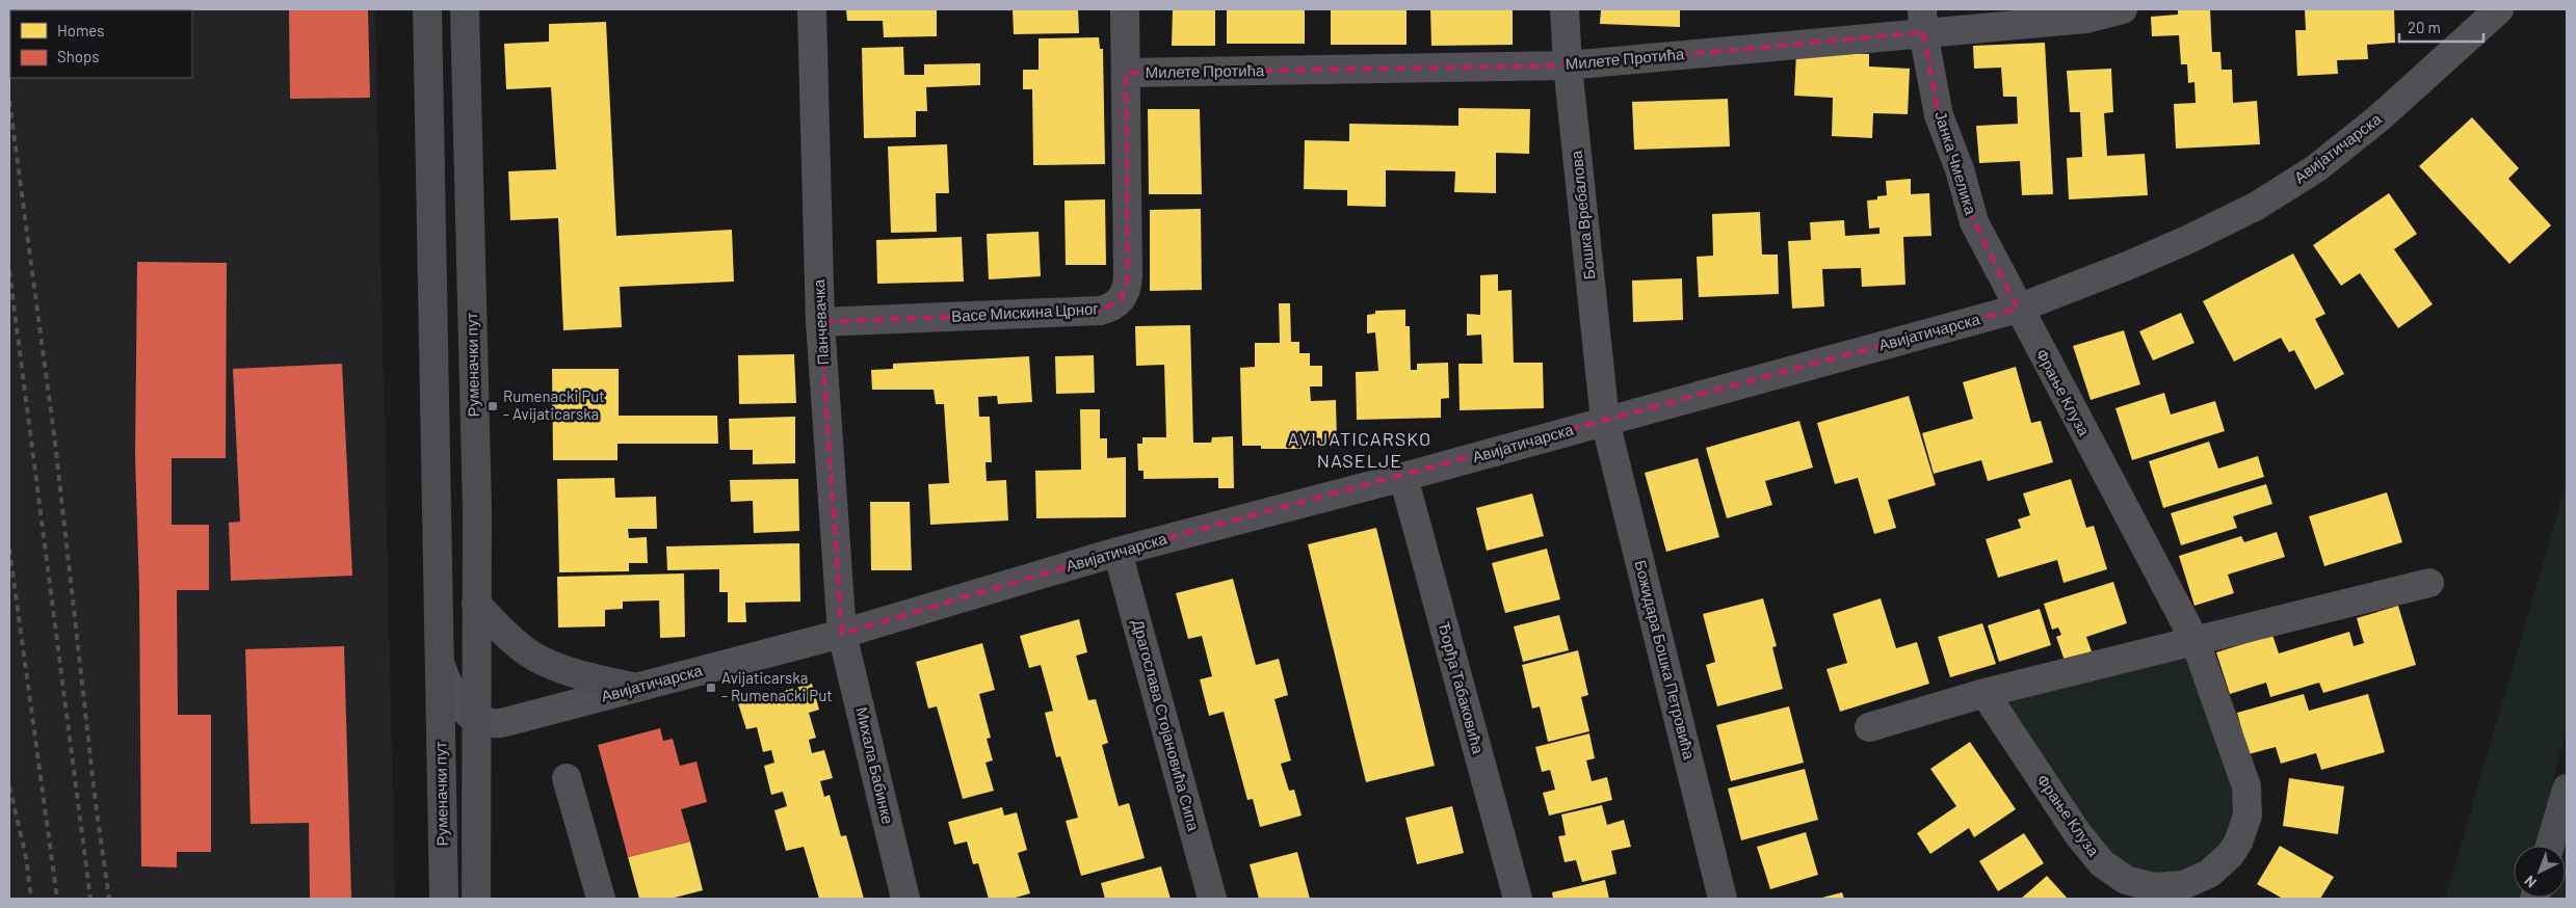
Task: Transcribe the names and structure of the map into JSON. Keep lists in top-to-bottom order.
{
  "streets": {
    "main road": ["Руменачки пут"],
    "street": [
      "Милете Протића",
      "Авијатичарска",
      "Јанка Чмелика",
      "Бошка Вребалова",
      "Васе Мискина Црног",
      "Панчевачка",
      "Фрање Клуза",
      "Божидара Бошка Петровића",
      "Ђорђа Табаковића",
      "Драгослава Стојановића Сипа",
      "Михала Бабинке"
    ]
  },
  "crossings": [
    ["Милете Протића", "Јанка Чмелика"],
    ["Милете Протића", "Бошка Вребалова"],
    ["Милете Протића", "Васе Мискина Црног"],
    ["Авијатичарска", "Јанка Чмелика"],
    ["Авијатичарска", "Бошка Вребалова"],
    ["Авијатичарска", "Панчевачка"],
    ["Авијатичарска", "Руменачки пут"],
    ["Авијатичарска", "Фрање Клуза"],
    ["Авијатичарска", "Божидара Бошка Петровића"],
    ["Авијатичарска", "Ђорђа Табаковића"],
    ["Авијатичарска", "Драгослава Стојановића Сипа"],
    ["Авијатичарска", "Михала Бабинке"],
    ["Јанка Чмелика", "Фрање Клуза"],
    ["Бошка Вребалова", "Божидара Бошка Петровића"],
    ["Васе Мискина Црног", "Панчевачка"],
    ["Панчевачка", "Михала Бабинке"]
  ],
  "districts": ["AVIJATICARSKO NASELJE"],
  "places": {
    "transit": ["Rumenacki Put - Avijaticarska", "Avijaticarska - Rumenacki Put"]
  },
  "legend": ["Homes", "Shops"],
  "scale_bar": "20 m",
  "north": "bottom left"
}
